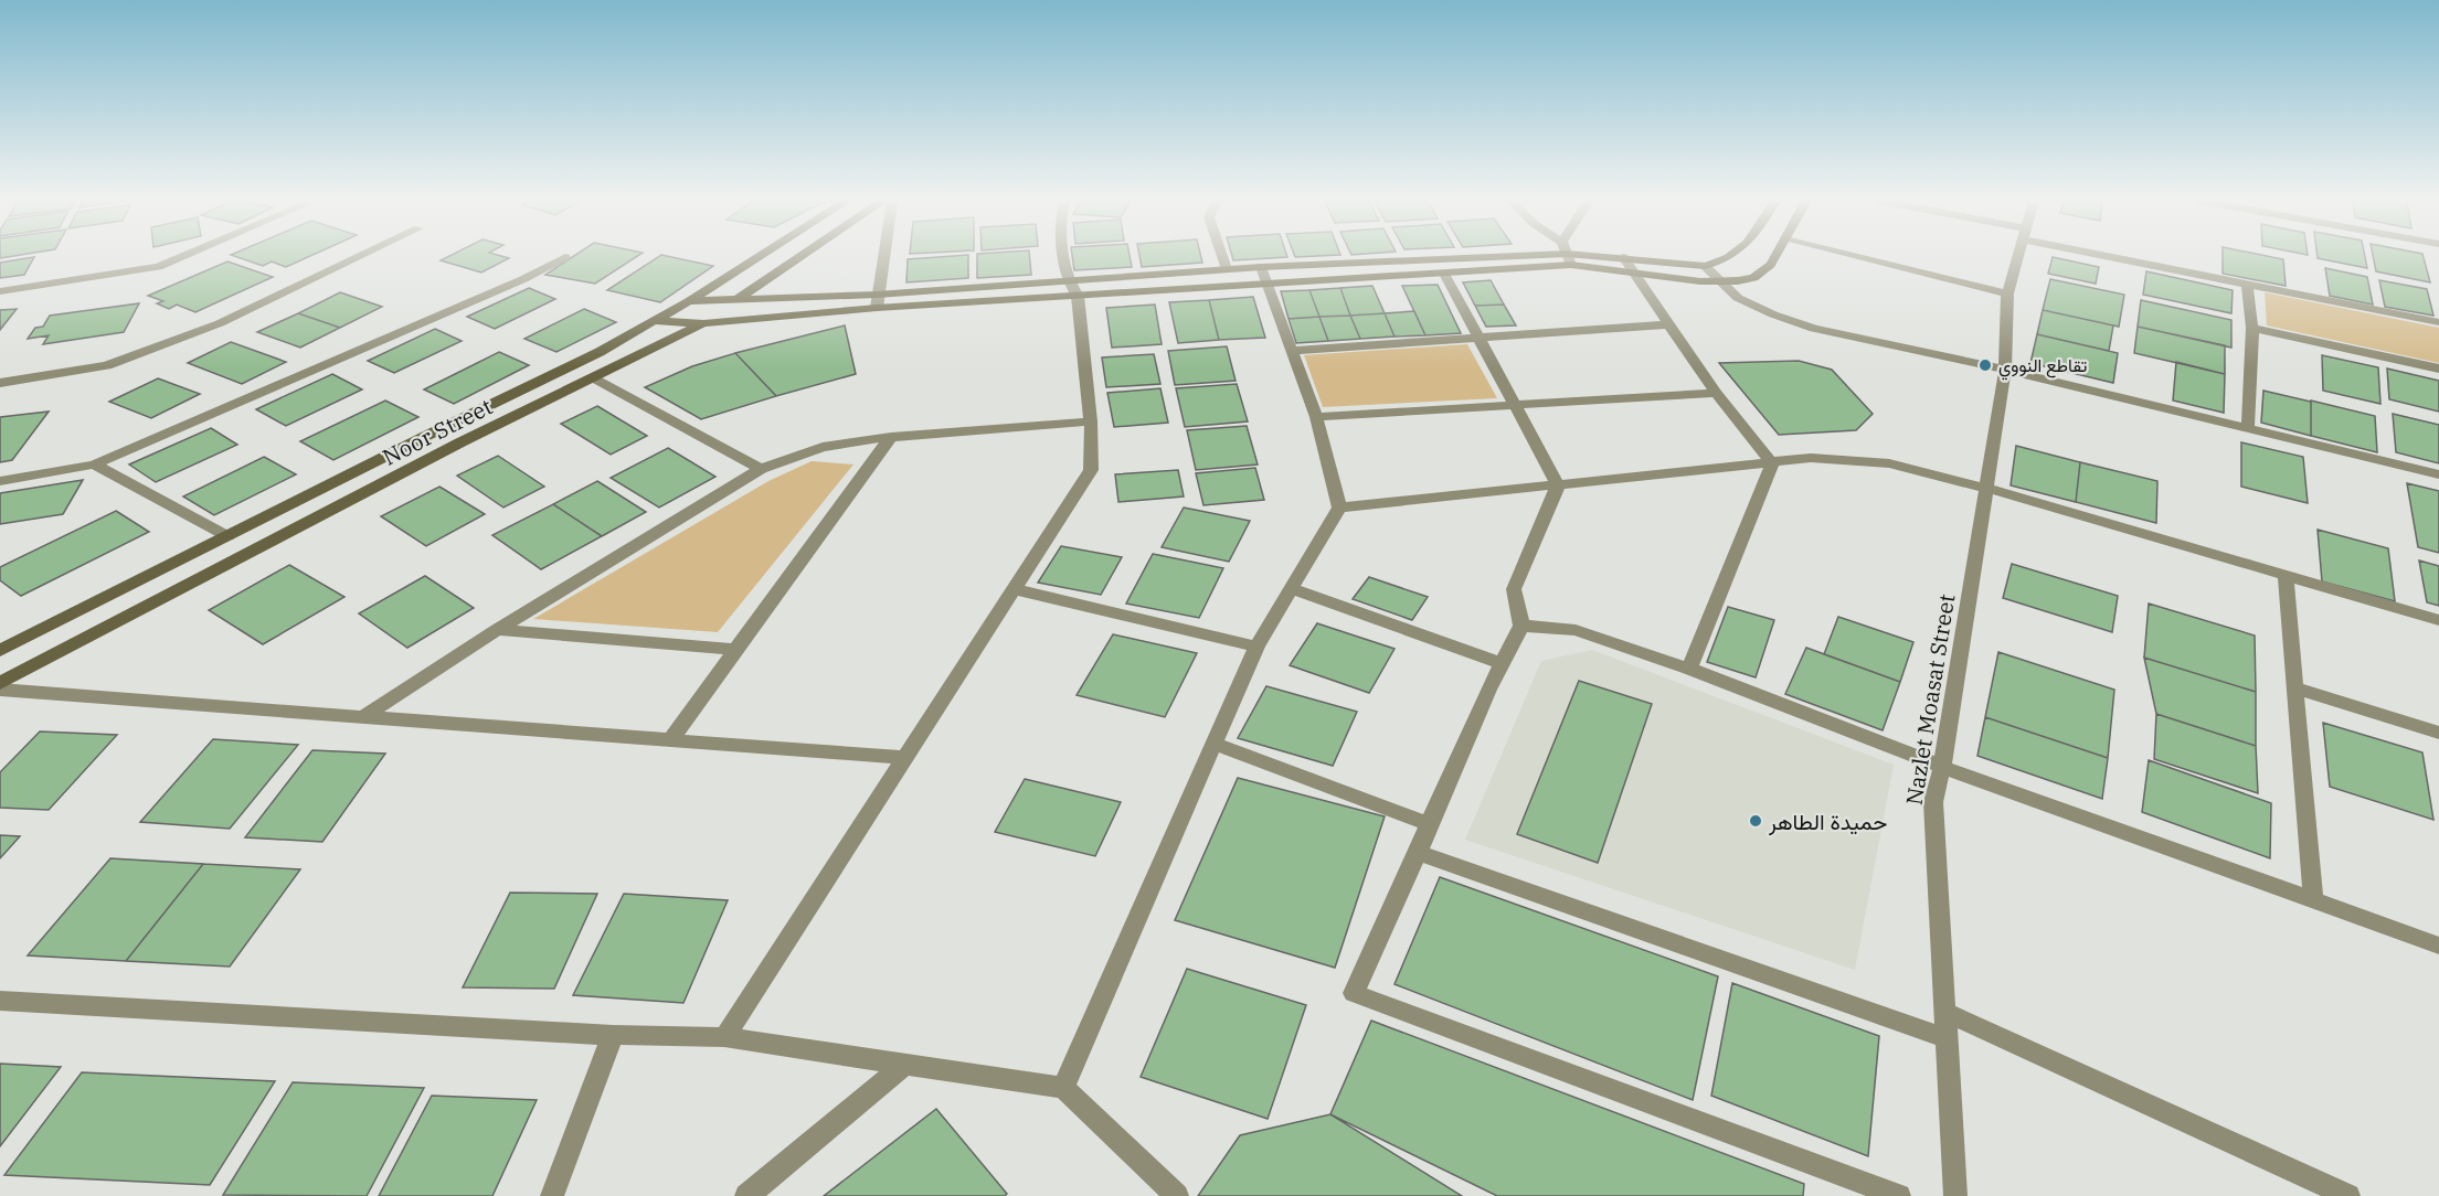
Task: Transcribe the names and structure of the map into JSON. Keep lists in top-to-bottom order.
{
  "streets": {
    "street": ["Noor Street", "Nazlet Moasat Street"]
  },
  "places": ["تقاطع النووي", "حميدة الطاهر"]
}
